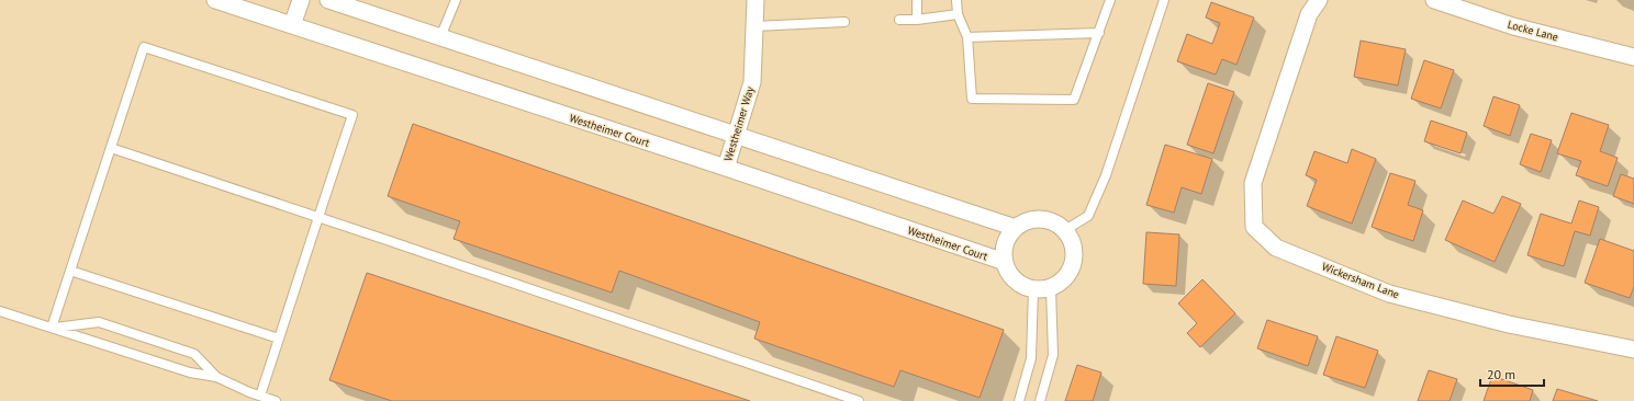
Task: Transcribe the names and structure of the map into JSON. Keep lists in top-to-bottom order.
{
  "streets": {
    "street": [
      "Locke Lane",
      "Westheimer Way",
      "Westheimer Court",
      "Wickersham Lane"
    ]
  },
  "crossings": [
    ["Westheimer Way", "Westheimer Court"]
  ],
  "scale_bar": "20 m"
}
